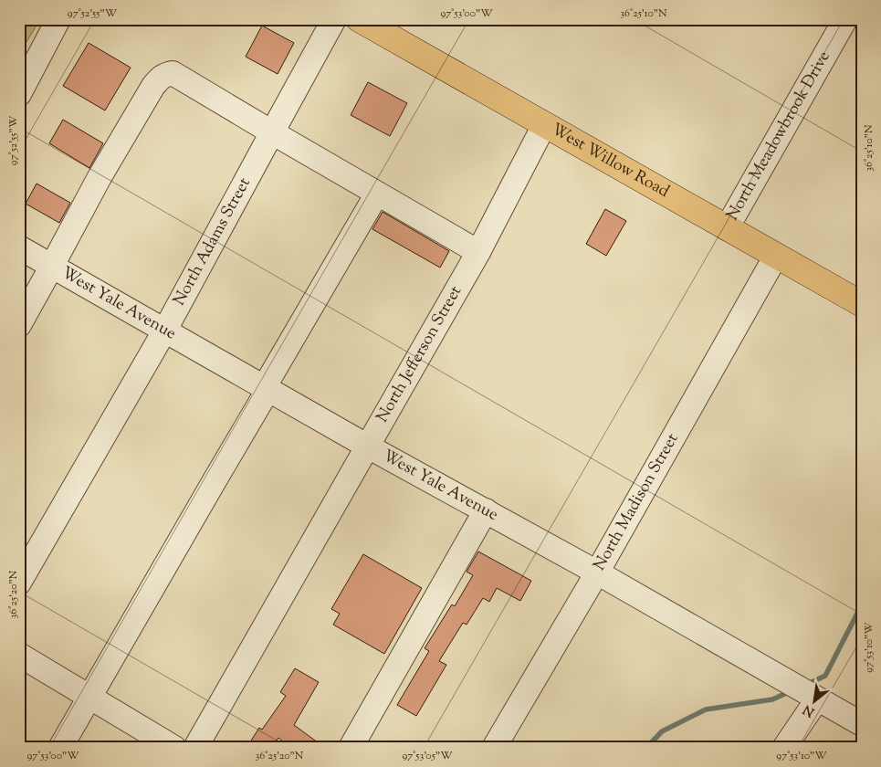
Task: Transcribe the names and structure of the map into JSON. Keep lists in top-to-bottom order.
{
  "streets": {
    "main road": ["West Willow Road"],
    "street": [
      "North Meadowbrook Drive",
      "North Adams Street",
      "West Yale Avenue",
      "North Jefferson Street",
      "North Madison Street"
    ]
  },
  "crossings": [
    ["North Meadowbrook Drive", "West Willow Road"],
    ["West Willow Road", "North Jefferson Street"],
    ["West Willow Road", "North Madison Street"],
    ["North Adams Street", "West Yale Avenue"],
    ["West Yale Avenue", "North Jefferson Street"],
    ["West Yale Avenue", "North Madison Street"]
  ],
  "north": "bottom left",
  "coordinates": [
    "97°52'55\"W",
    "97°53'00\"W",
    "36°25'10\"N",
    "36°25'20\"N",
    "97°53'10\"W",
    "97°53'05\"W"
  ]
}
